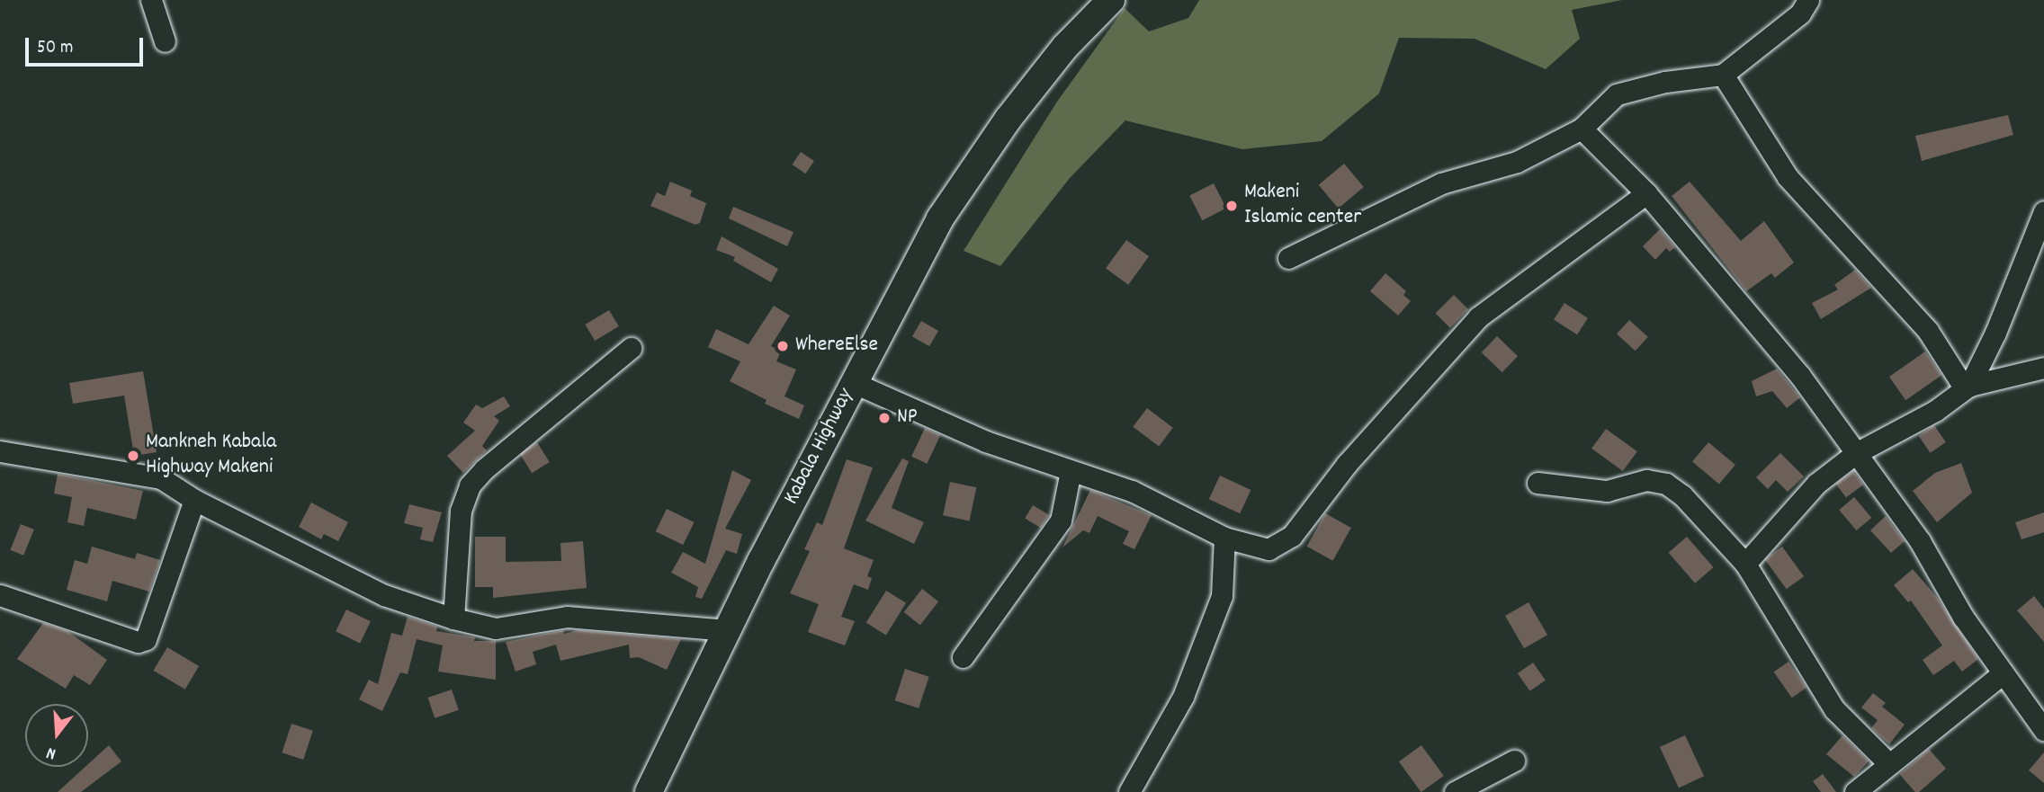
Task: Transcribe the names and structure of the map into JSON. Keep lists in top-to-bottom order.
{
  "streets": {
    "main road": ["Kabala Highway"]
  },
  "places": [
    "Makeni Islamic center",
    "WhereElse",
    "NP",
    "Mankneh Kabala Highway Makeni"
  ],
  "scale_bar": "50 m",
  "north": "bottom"
}
